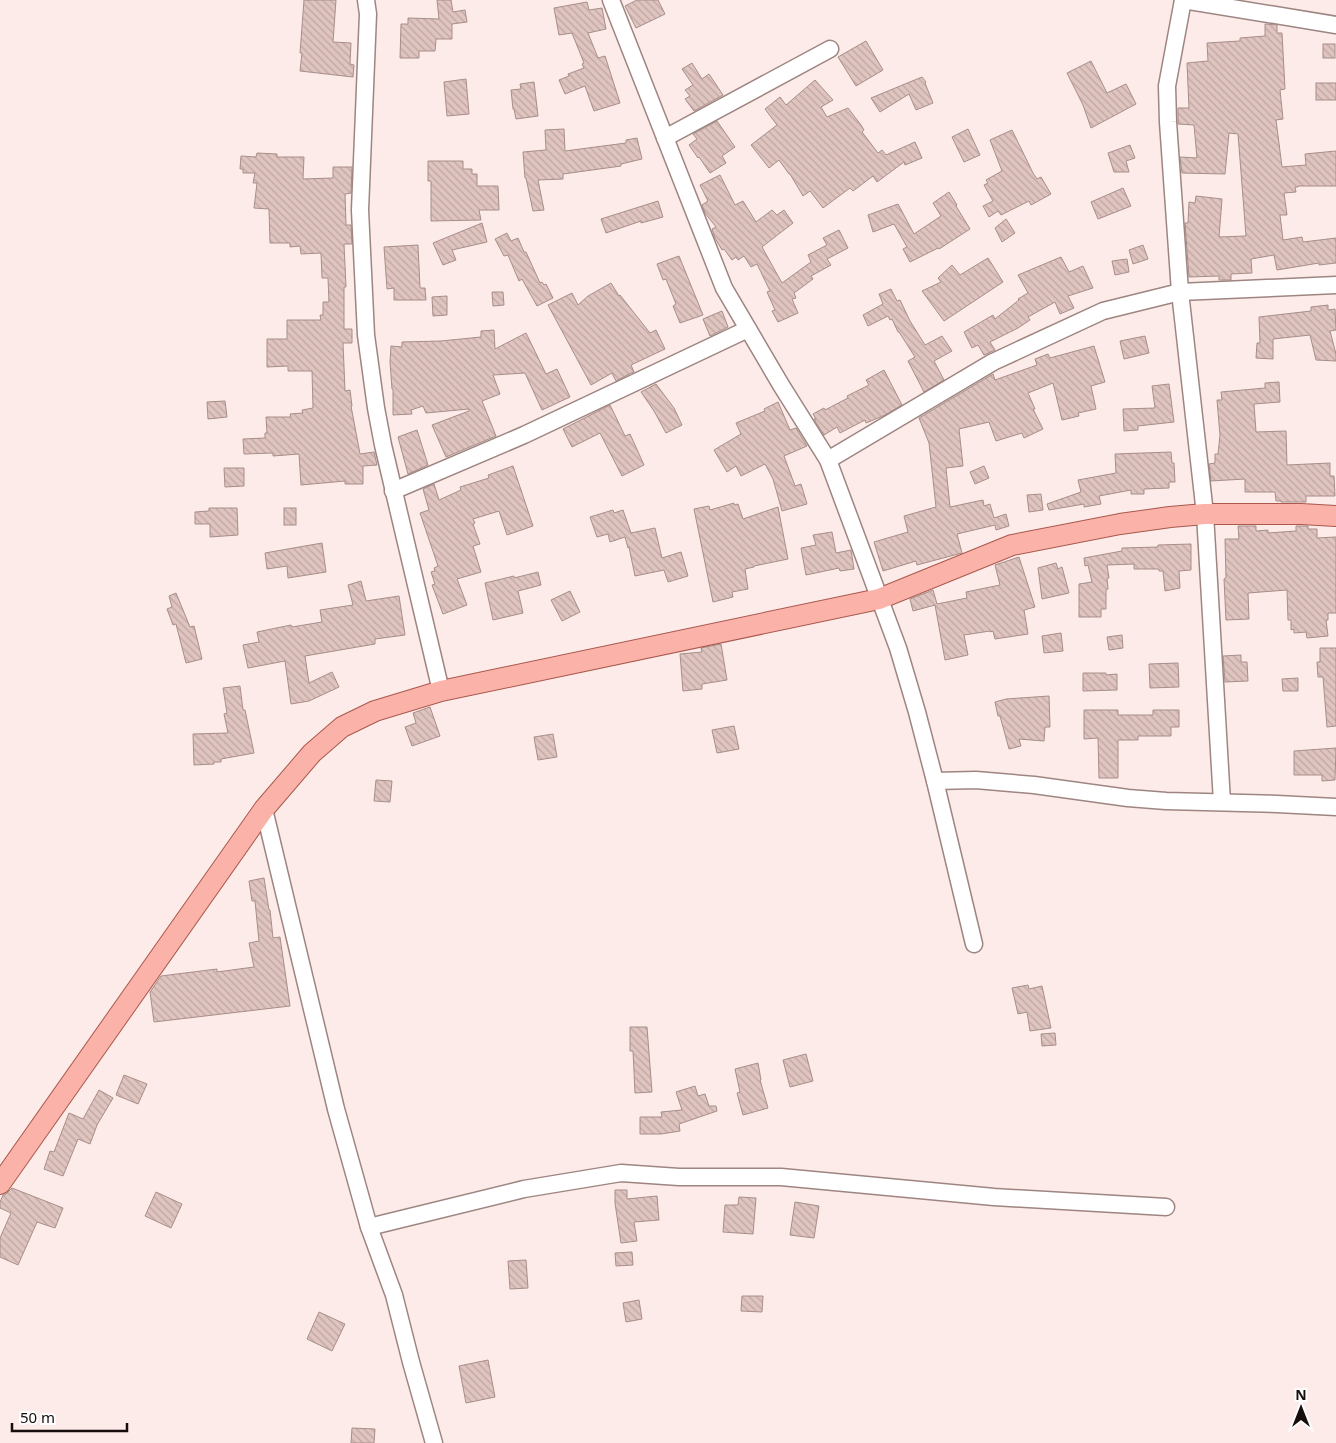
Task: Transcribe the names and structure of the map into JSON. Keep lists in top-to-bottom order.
{
  "scale_bar": "50 m",
  "north": "top"
}
